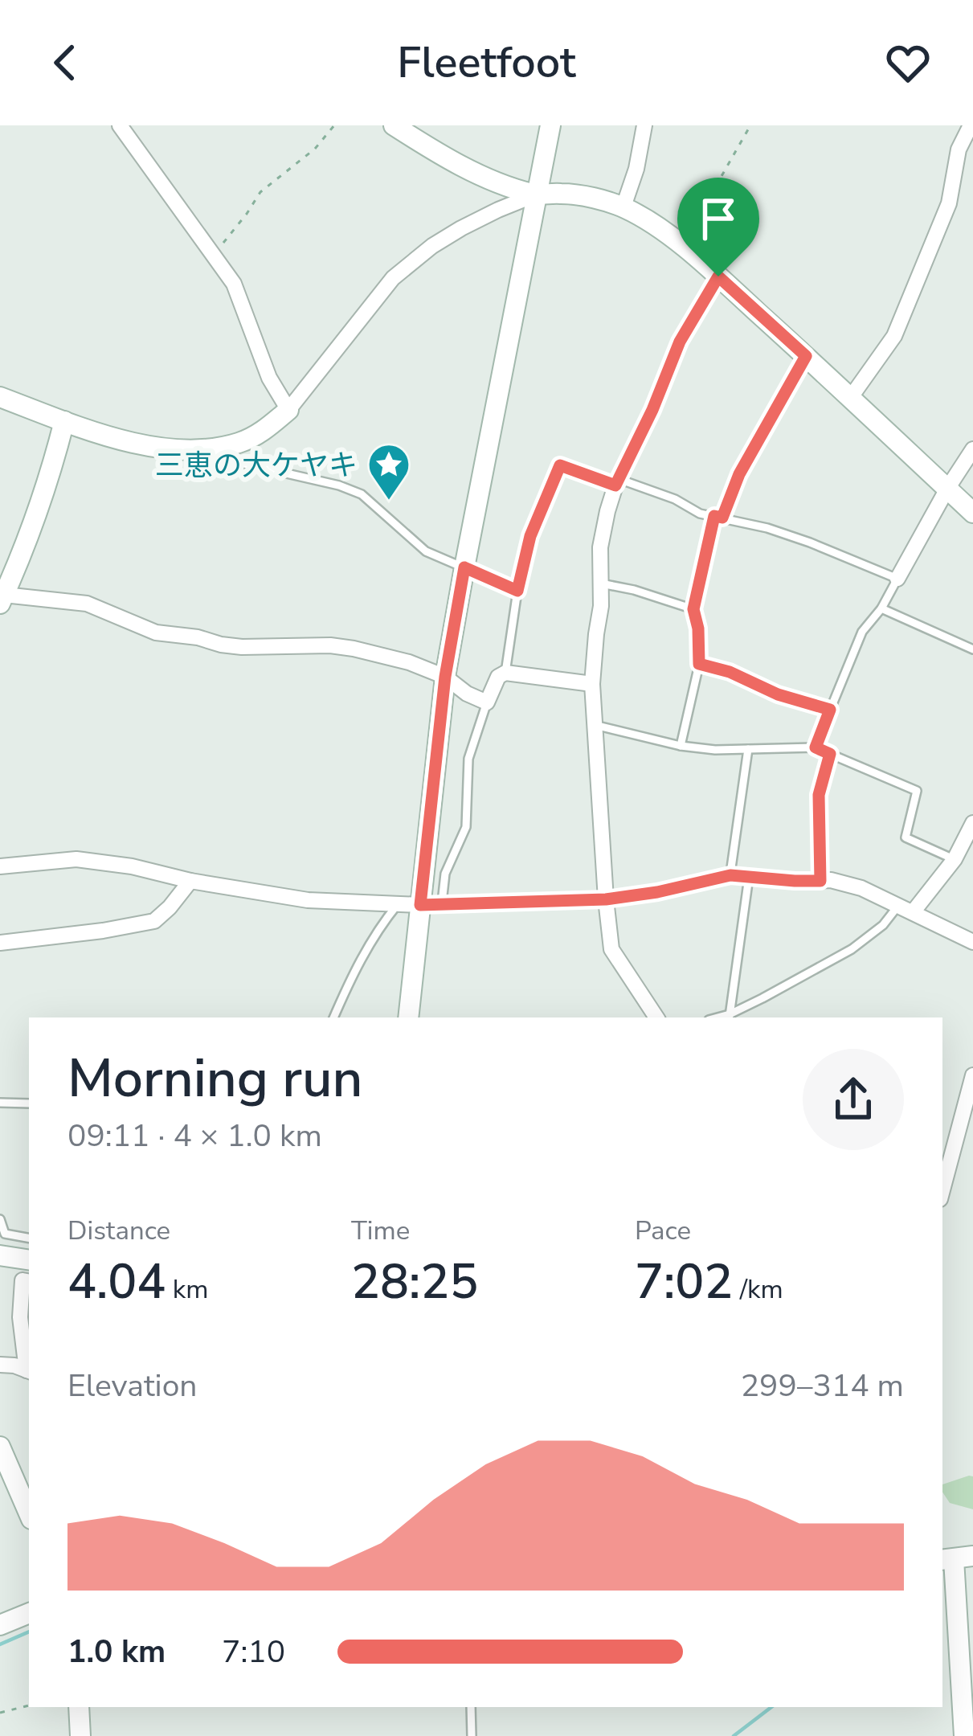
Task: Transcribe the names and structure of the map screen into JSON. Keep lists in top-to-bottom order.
{
  "places": {
    "place": ["三恵の大ケヤキ"]
  },
  "page": {
    "header": "Fleetfoot",
    "heading": ["Morning run", "09:11 · 4 × 1.0 km"],
    "stats": [
      ["Distance", "4.04 km"],
      ["Time", "28:25"],
      ["Pace", "7:02 /km"]
    ],
    "chart": ["Elevation", "299–314 m"],
    "list": [
      {
        "name": "1.0 km",
        "note": "7:10"
      }
    ]
  }
}
